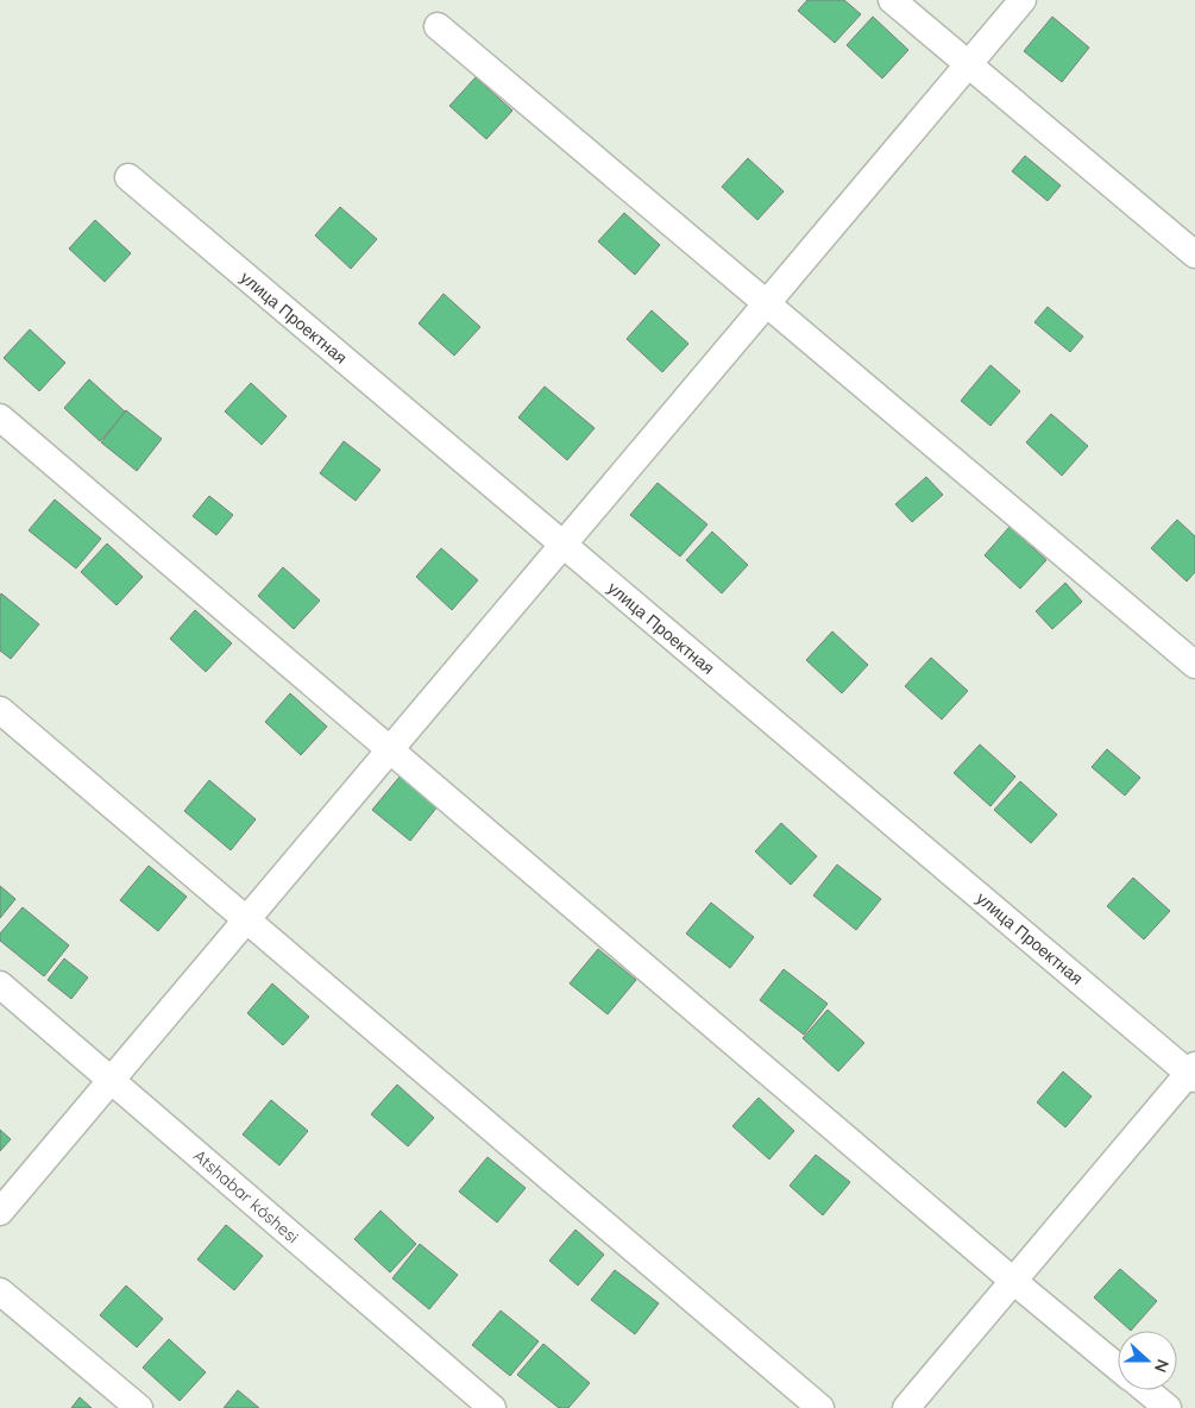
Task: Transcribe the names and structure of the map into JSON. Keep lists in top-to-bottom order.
{
  "streets": {
    "street": ["улица Проектная", "Atshabar kóshesi"]
  },
  "north": "right"
}
